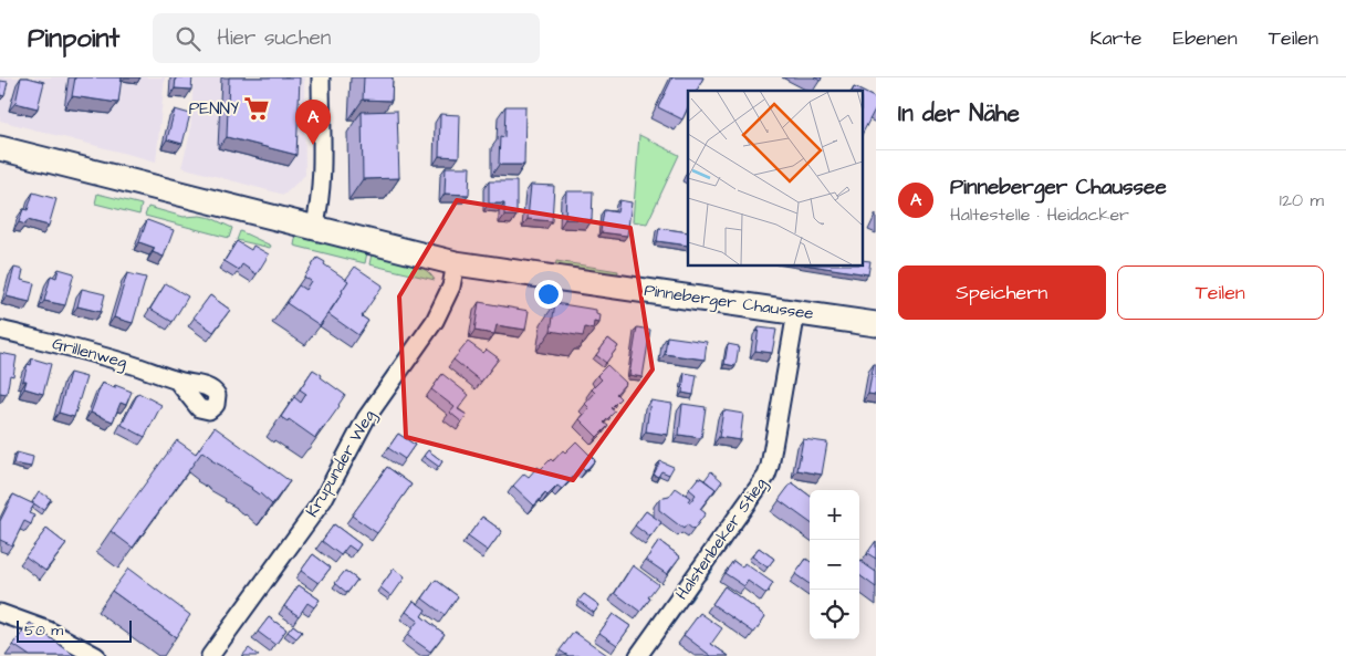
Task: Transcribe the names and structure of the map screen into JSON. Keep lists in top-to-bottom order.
{
  "streets": {
    "main road": ["Pinneberger Chaussee"],
    "street": ["Grillenweg", "Krupunder Weg", "Halstenbeker Stieg"]
  },
  "crossings": [
    ["Pinneberger Chaussee", "Krupunder Weg"],
    ["Pinneberger Chaussee", "Halstenbeker Stieg"]
  ],
  "places": {
    "supermarket": ["PENNY"]
  },
  "scale_bar": "50 m",
  "page": {
    "header": "Pinpoint",
    "search": "Hier suchen",
    "nav": ["Karte", "Ebenen", "Teilen"],
    "heading": "In der Nähe",
    "pins": "A",
    "list": [
      {
        "mark": "A",
        "name": "Pinneberger Chaussee",
        "note": "Haltestelle · Heidacker",
        "value": "120 m"
      }
    ],
    "buttons": ["Speichern", "Teilen"],
    "map_buttons": ["+", "−"],
    "scale": "50 m"
  }
}
